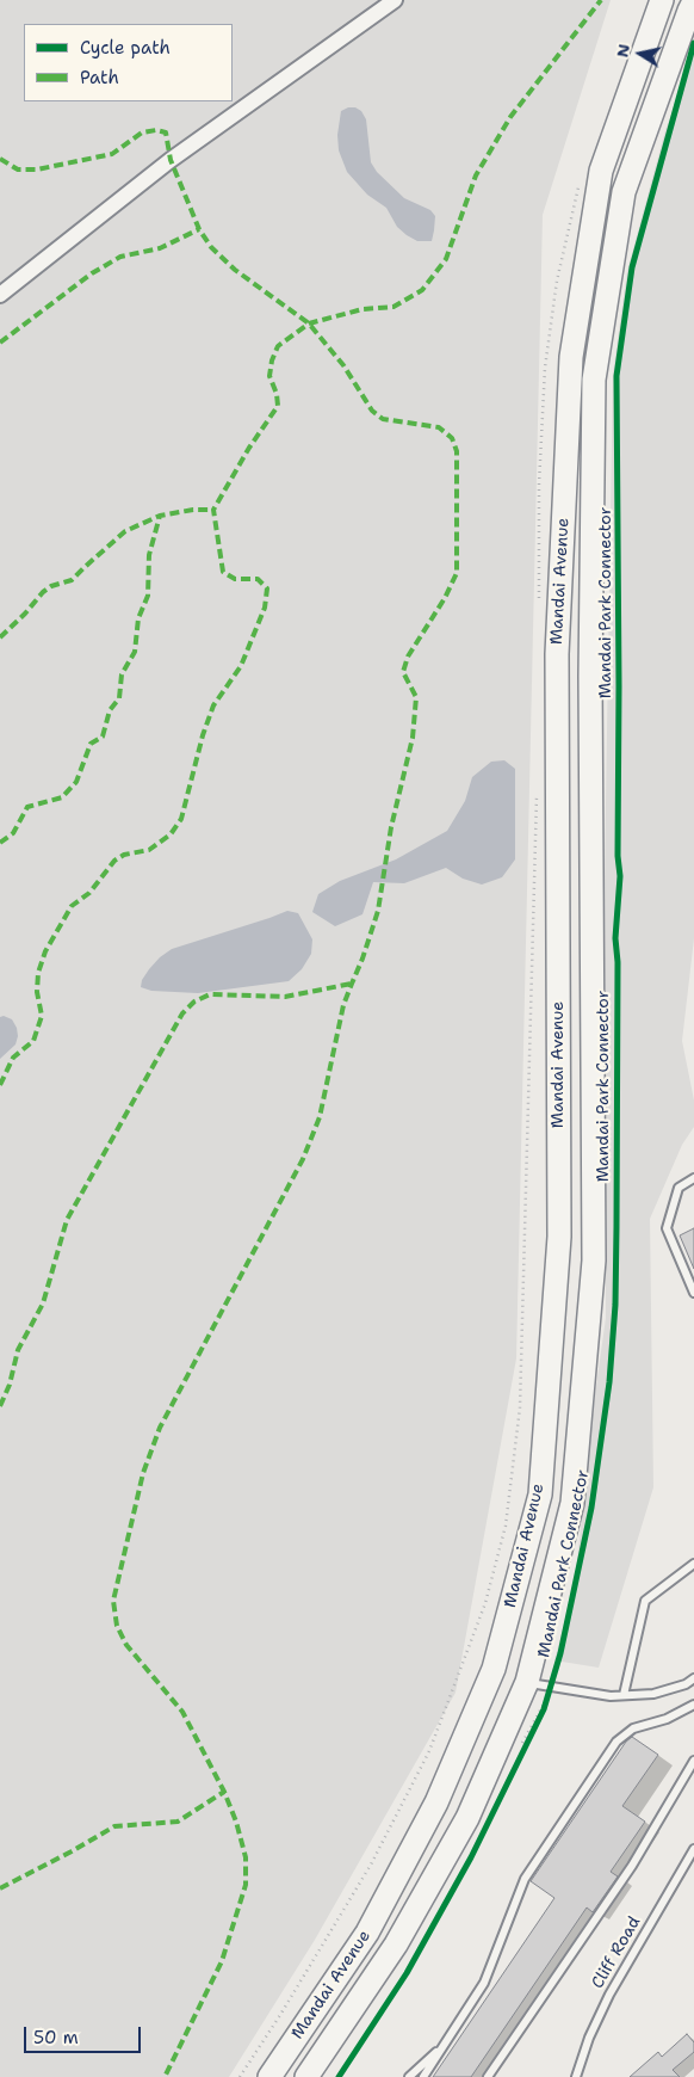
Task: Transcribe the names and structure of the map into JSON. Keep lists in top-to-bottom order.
{
  "streets": {
    "main road": ["Mandai Avenue"],
    "lane": ["Cliff Road"],
    "cycle path": ["Mandai Park Connector"]
  },
  "legend": ["Cycle path", "Path"],
  "scale_bar": "50 m",
  "north": "left"
}
